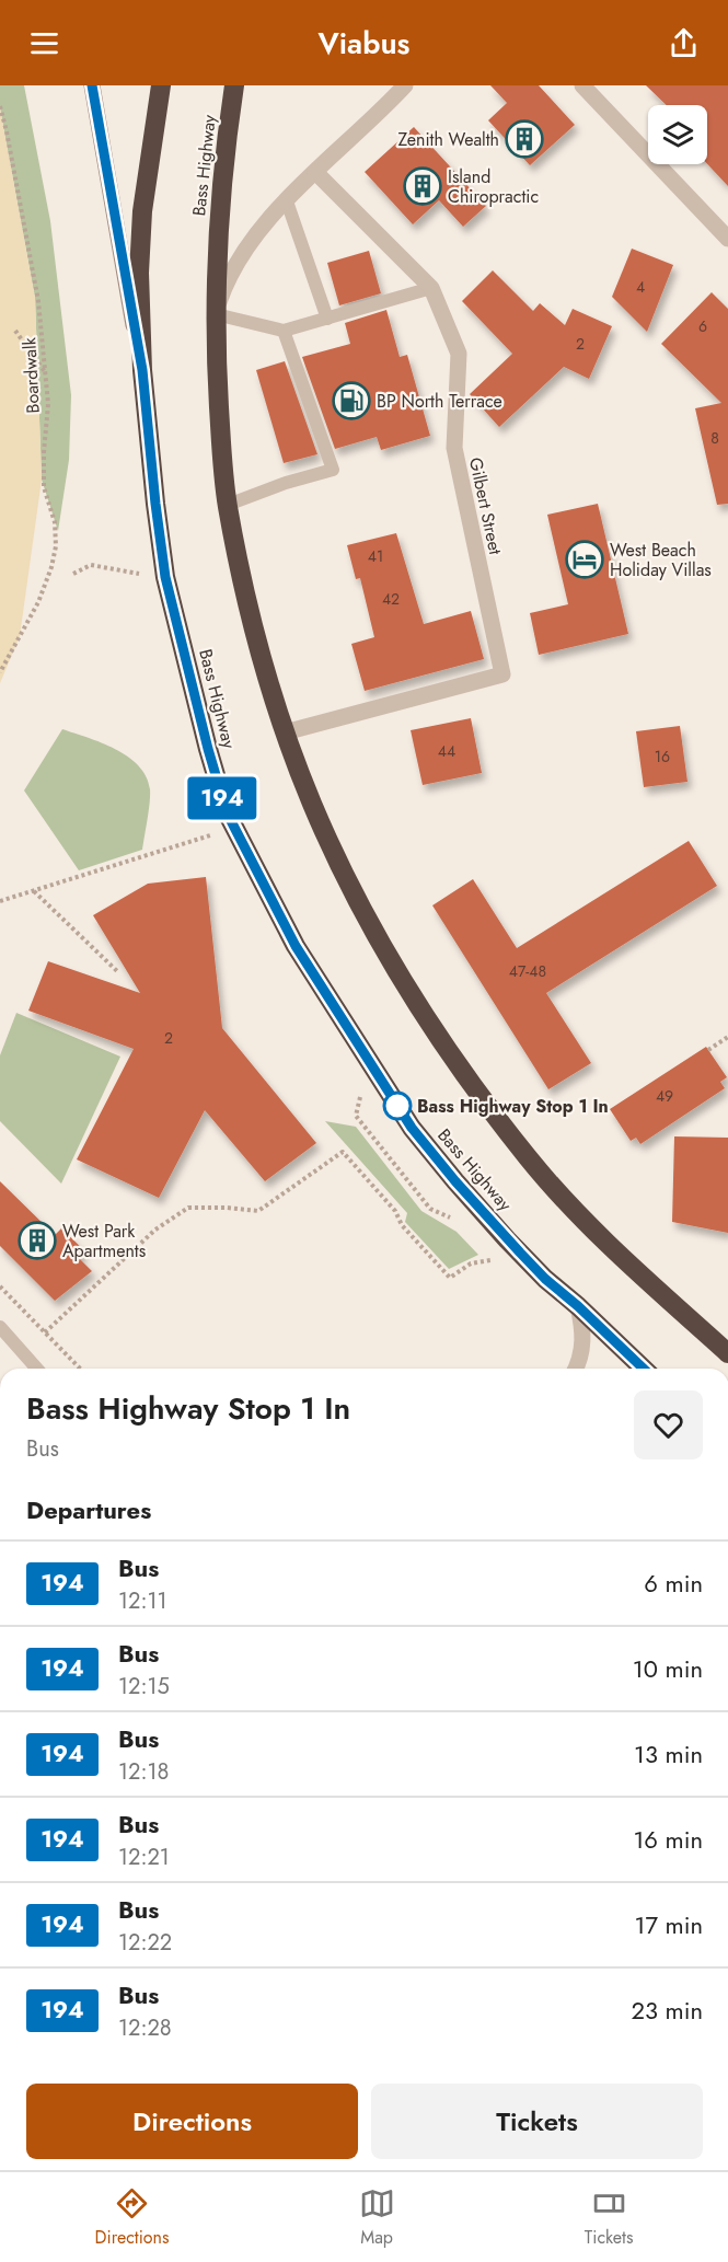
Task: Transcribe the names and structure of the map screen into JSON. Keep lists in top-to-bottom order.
{
  "streets": {
    "highway": ["Bass Highway"],
    "street": ["Gilbert Street"],
    "path": ["Boardwalk"]
  },
  "crossings": [
    ["Bass Highway", "Gilbert Street"]
  ],
  "places": {
    "building": ["Zenith Wealth", "Island Chiropractic", "West Park Apartments"],
    "fuel station": ["BP North Terrace"],
    "hotel": ["West Beach Holiday Villas"],
    "other": ["Bass Highway Stop 1 In"]
  },
  "lines": ["bus line 194"],
  "house_numbers": [
    "4",
    "6",
    "2",
    "8",
    "41",
    "42",
    "44",
    "16",
    "47-48",
    "2",
    "49"
  ],
  "page": {
    "header": "Viabus",
    "on_map": "194",
    "heading": [
      ["Bass Highway Stop 1 In", "Bus"],
      "Departures"
    ],
    "list": [
      {
        "mark": "194",
        "name": "Bus",
        "note": "12:11",
        "value": "6 min"
      },
      {
        "mark": "194",
        "name": "Bus",
        "note": "12:15",
        "value": "10 min"
      },
      {
        "mark": "194",
        "name": "Bus",
        "note": "12:18",
        "value": "13 min"
      },
      {
        "mark": "194",
        "name": "Bus",
        "note": "12:21",
        "value": "16 min"
      },
      {
        "mark": "194",
        "name": "Bus",
        "note": "12:22",
        "value": "17 min"
      },
      {
        "mark": "194",
        "name": "Bus",
        "note": "12:28",
        "value": "23 min"
      }
    ],
    "buttons": ["Directions", "Tickets"],
    "tabs": ["Directions", "Map", "Tickets"]
  }
}
